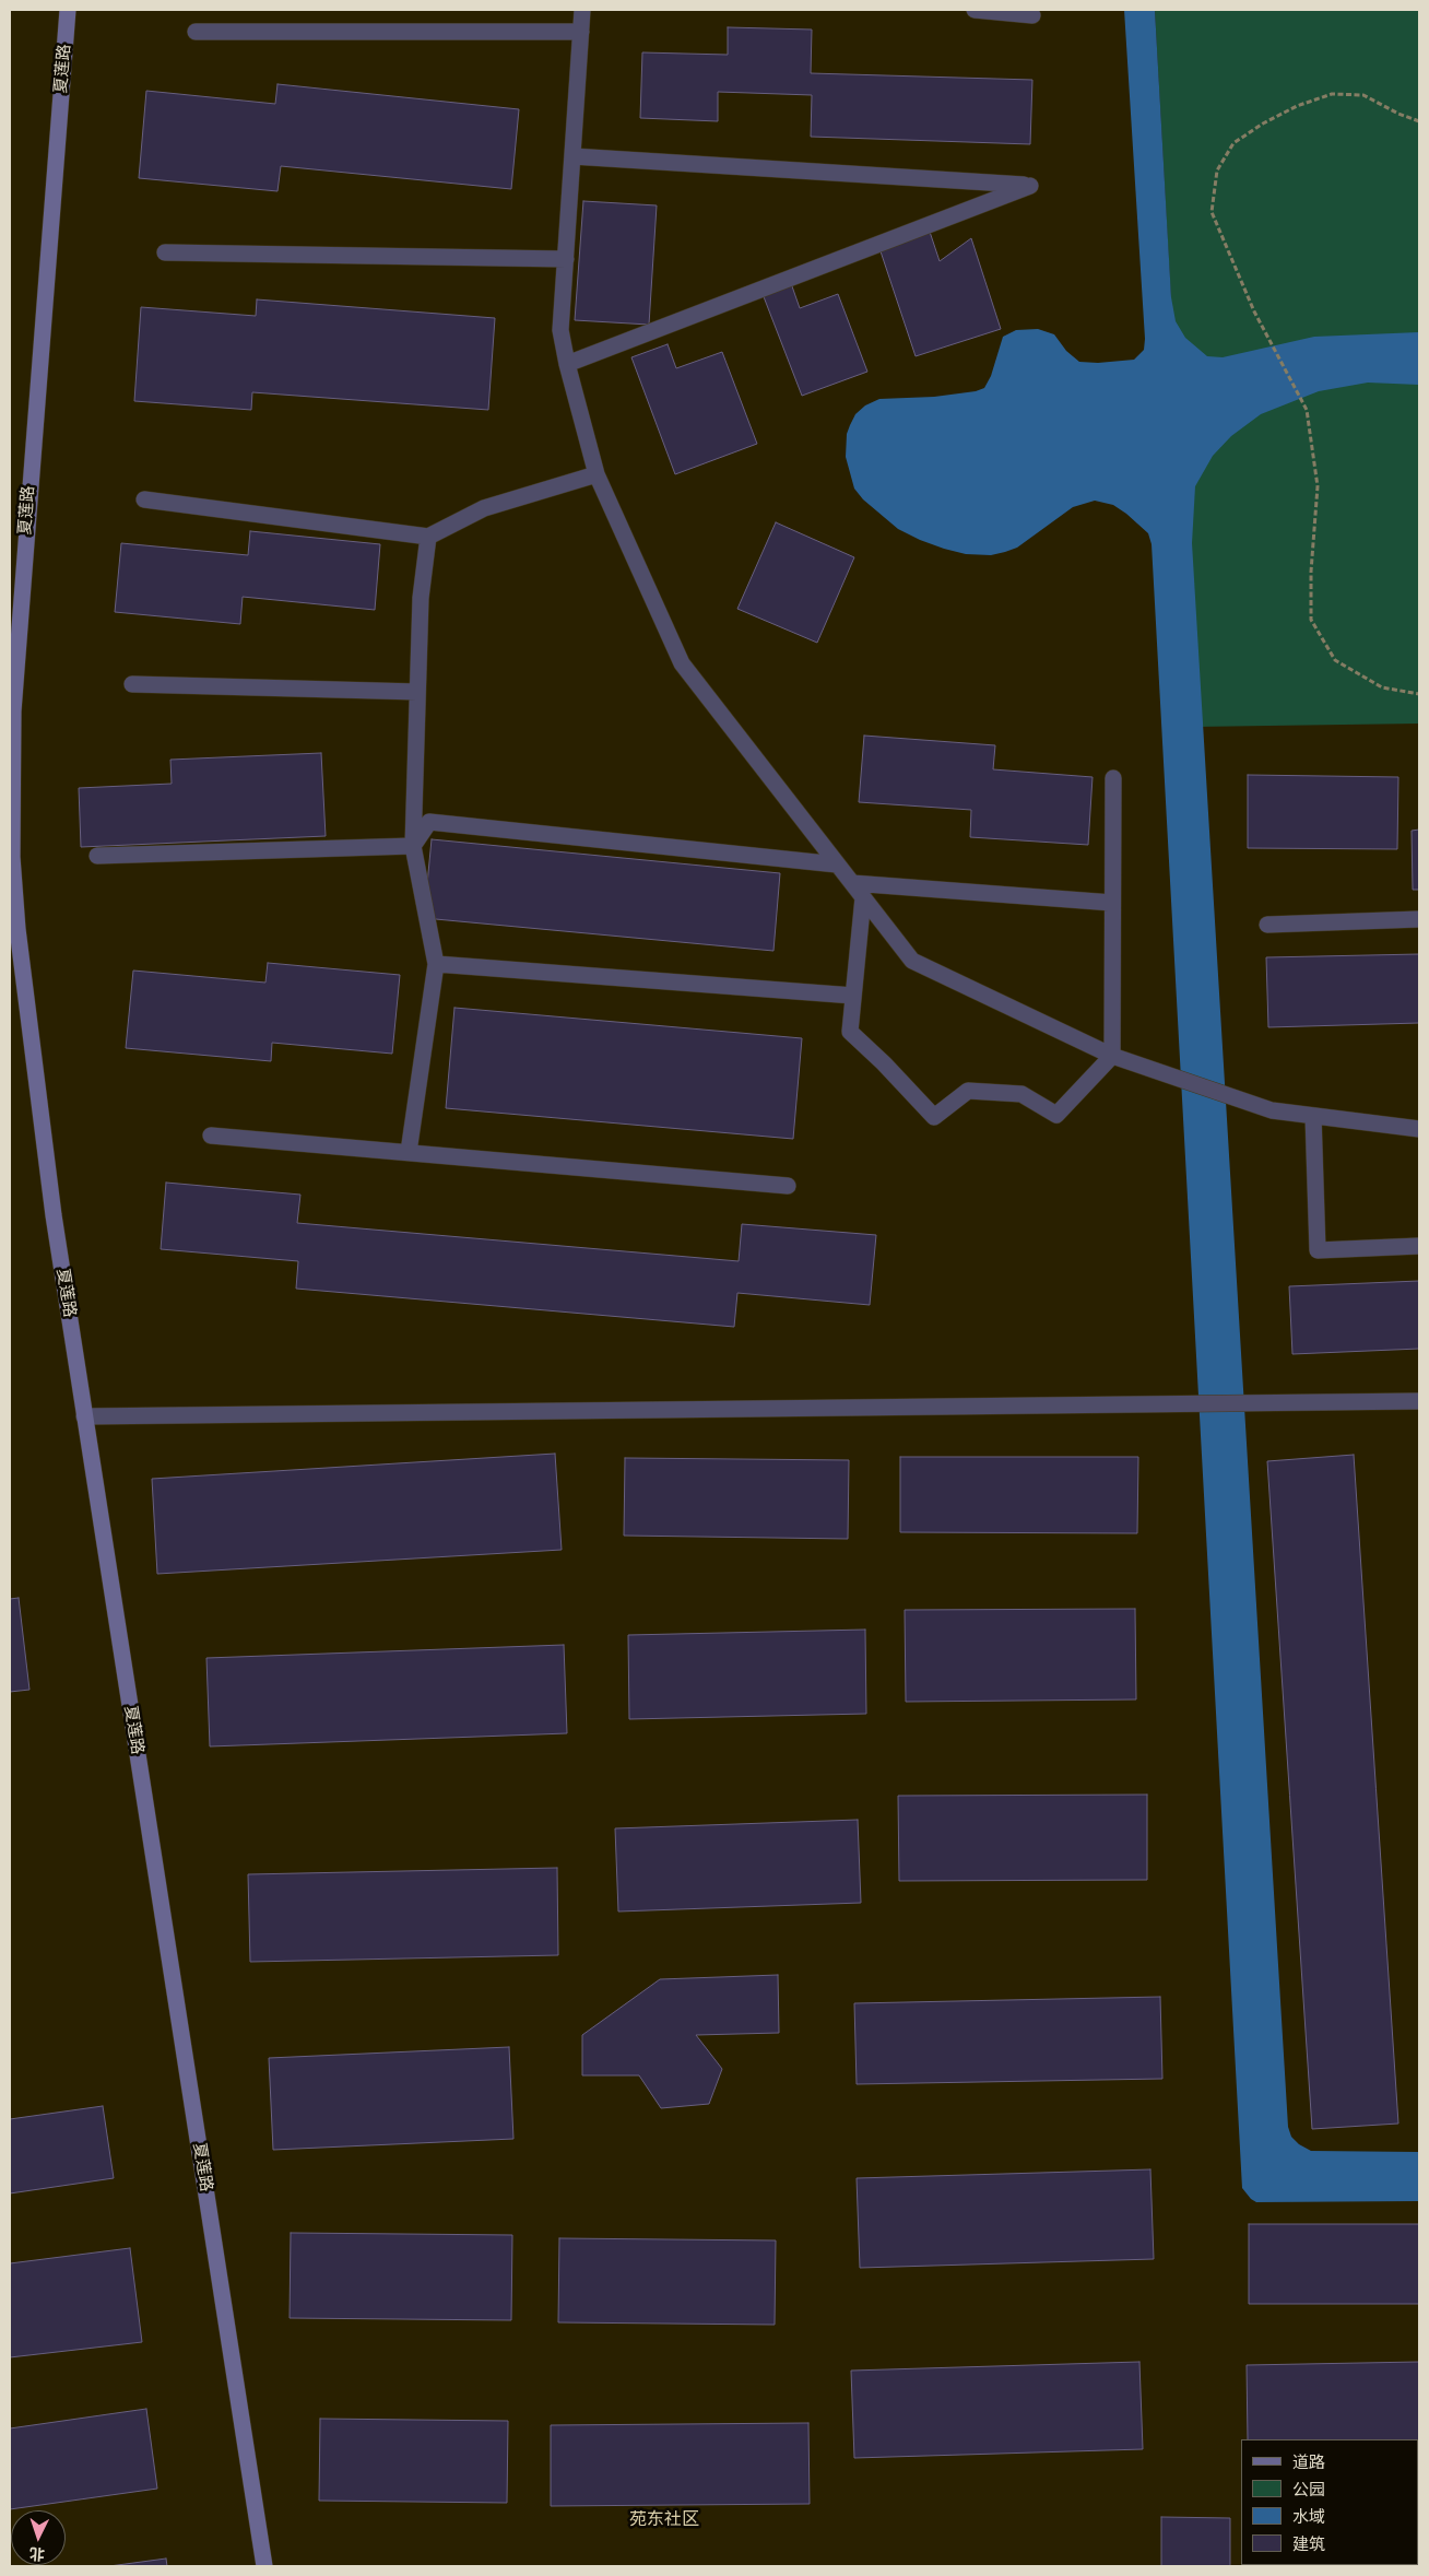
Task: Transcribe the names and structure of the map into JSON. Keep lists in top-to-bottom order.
{
  "streets": {
    "street": ["夏莲路"]
  },
  "districts": ["苑东社区"],
  "legend": [
    "道路",
    "公园",
    "水域",
    "建筑"
  ],
  "north": "bottom"
}
